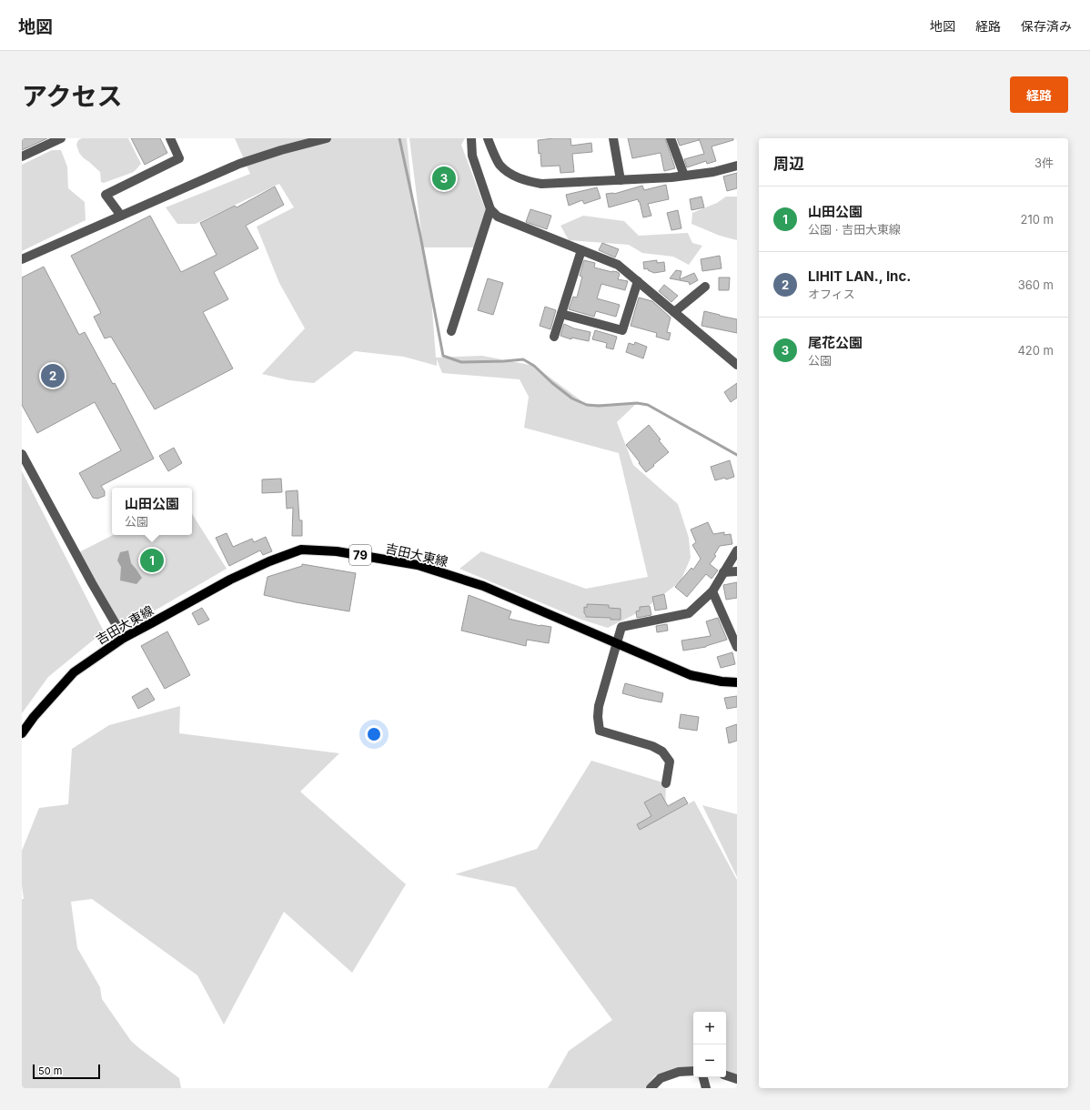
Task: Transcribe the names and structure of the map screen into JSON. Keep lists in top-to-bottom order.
{
  "streets": {
    "main road": ["79", "吉田大東線"]
  },
  "scale_bar": "50 m",
  "page": {
    "header": "地図",
    "nav": ["地図", "経路", "保存済み"],
    "title": "アクセス",
    "buttons": "経路",
    "heading": ["周辺", "3件"],
    "pins": ["3", "2", "1"],
    "list": [
      {
        "mark": "1",
        "name": "山田公園",
        "note": "公園 · 吉田大東線",
        "value": "210 m"
      },
      {
        "mark": "2",
        "name": "LIHIT LAN., Inc.",
        "note": "オフィス",
        "value": "360 m"
      },
      {
        "mark": "3",
        "name": "尾花公園",
        "note": "公園",
        "value": "420 m"
      }
    ],
    "popup": ["山田公園", "公園"],
    "map_buttons": ["+", "−"],
    "scale": "50 m"
  }
}
